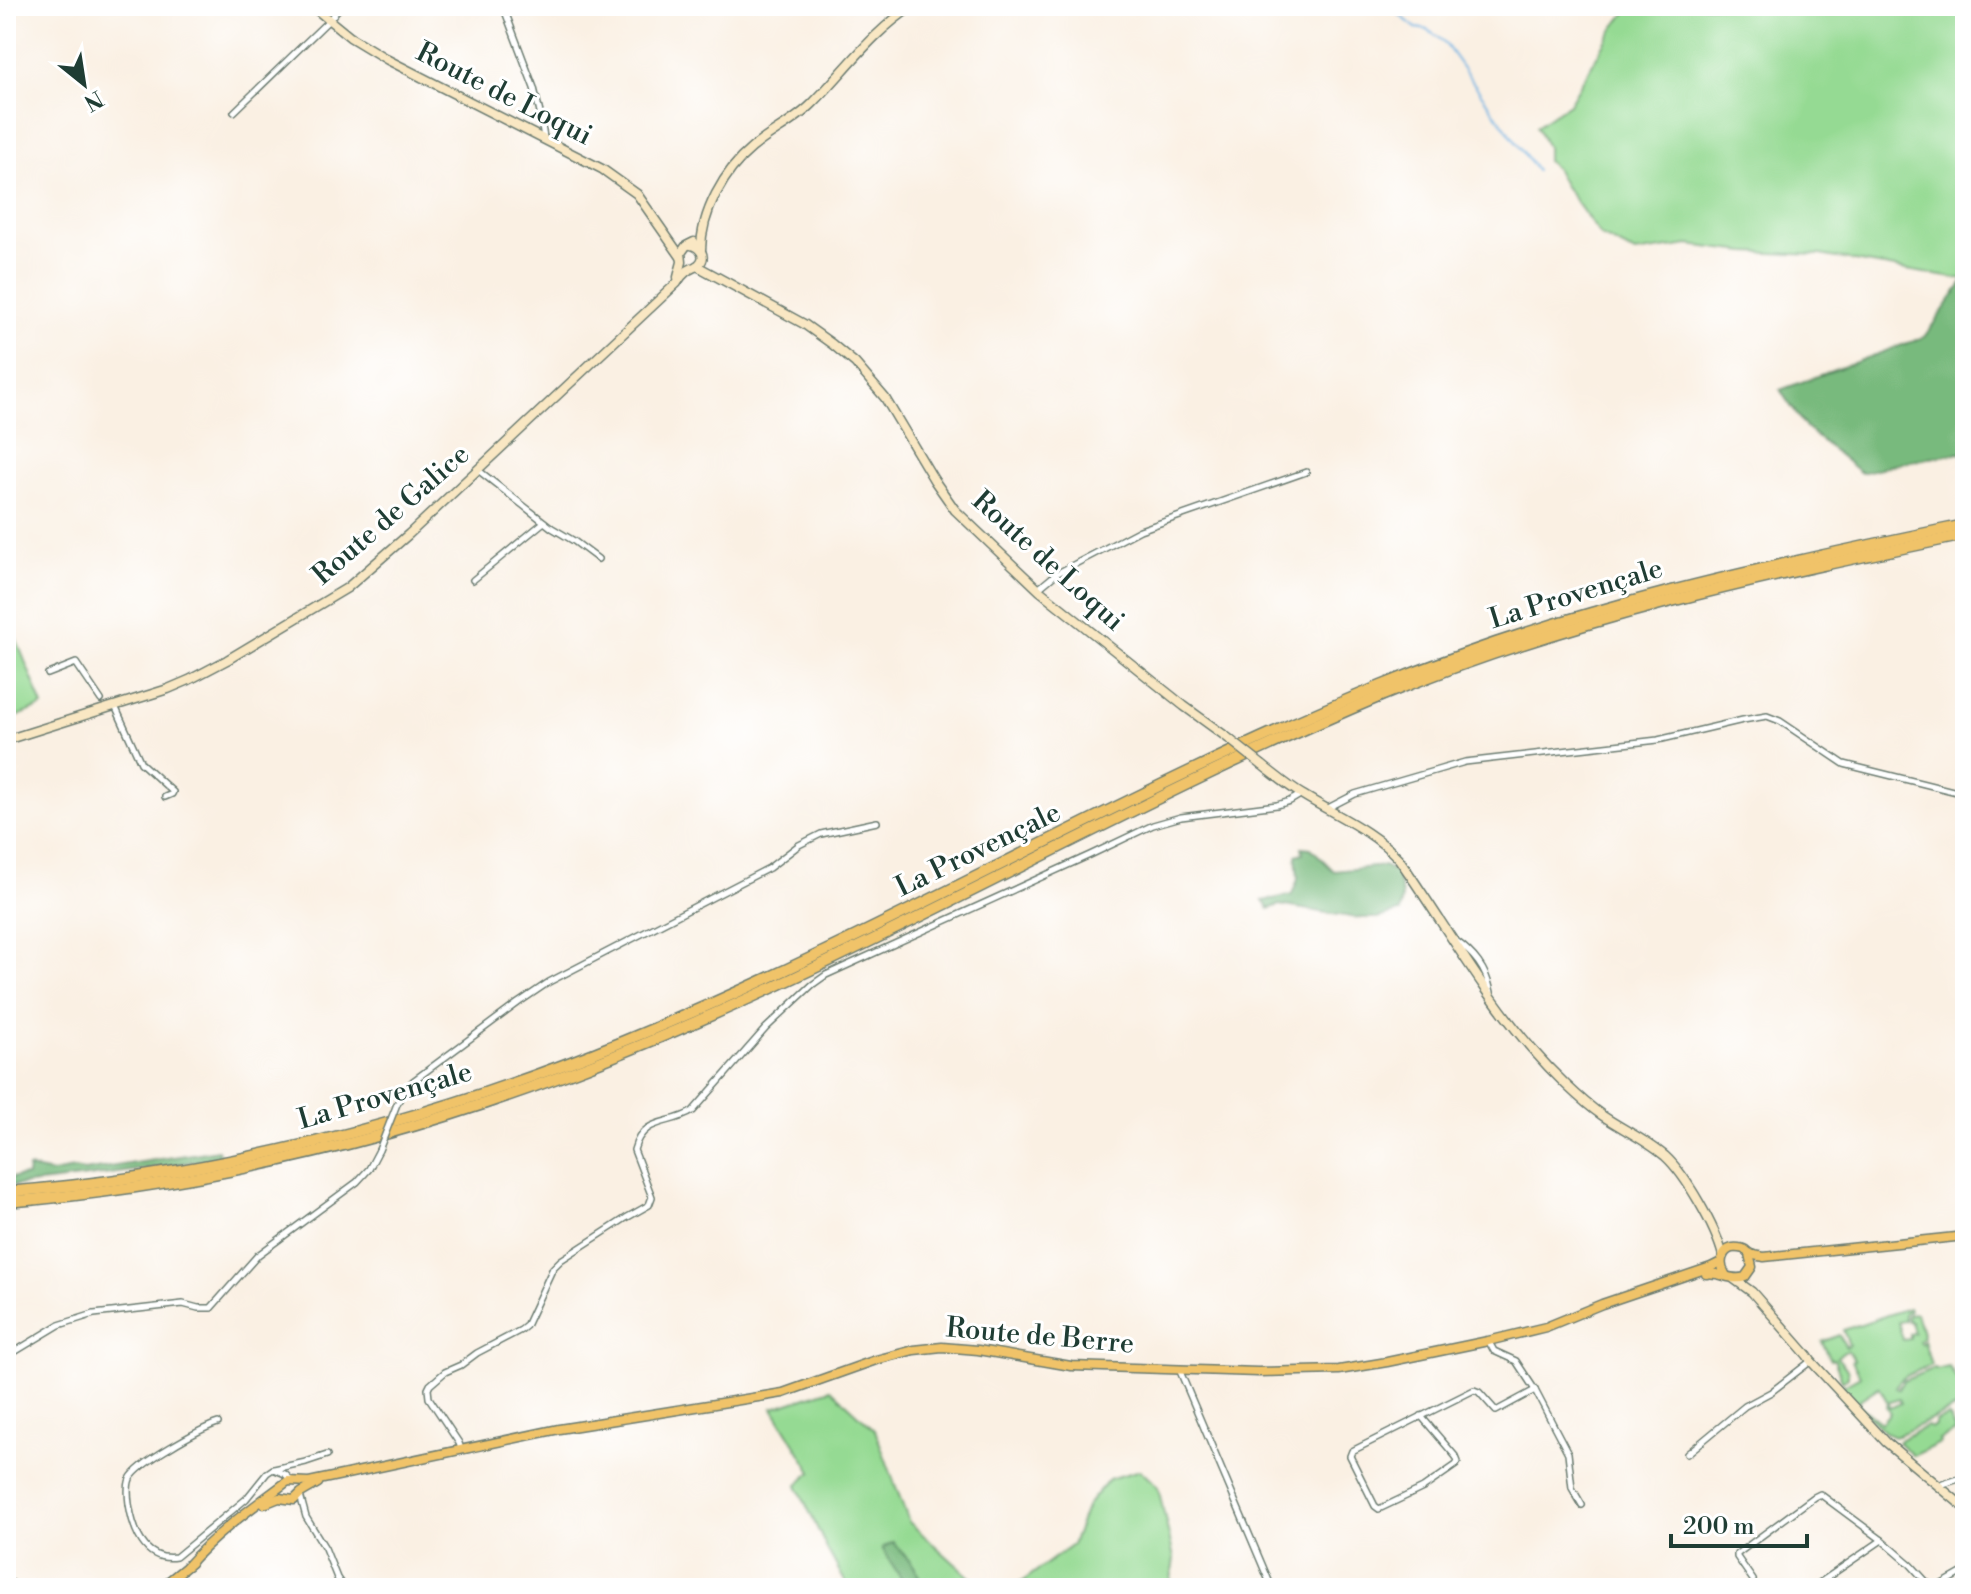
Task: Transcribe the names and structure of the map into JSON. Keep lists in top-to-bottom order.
{
  "streets": {
    "highway": ["La Provençale"],
    "main road": ["Route de Berre"],
    "street": ["Route de Loqui", "Route de Galice"]
  },
  "crossings": [
    ["Route de Loqui", "Route de Galice"]
  ],
  "scale_bar": "200 m",
  "north": "bottom right"
}
